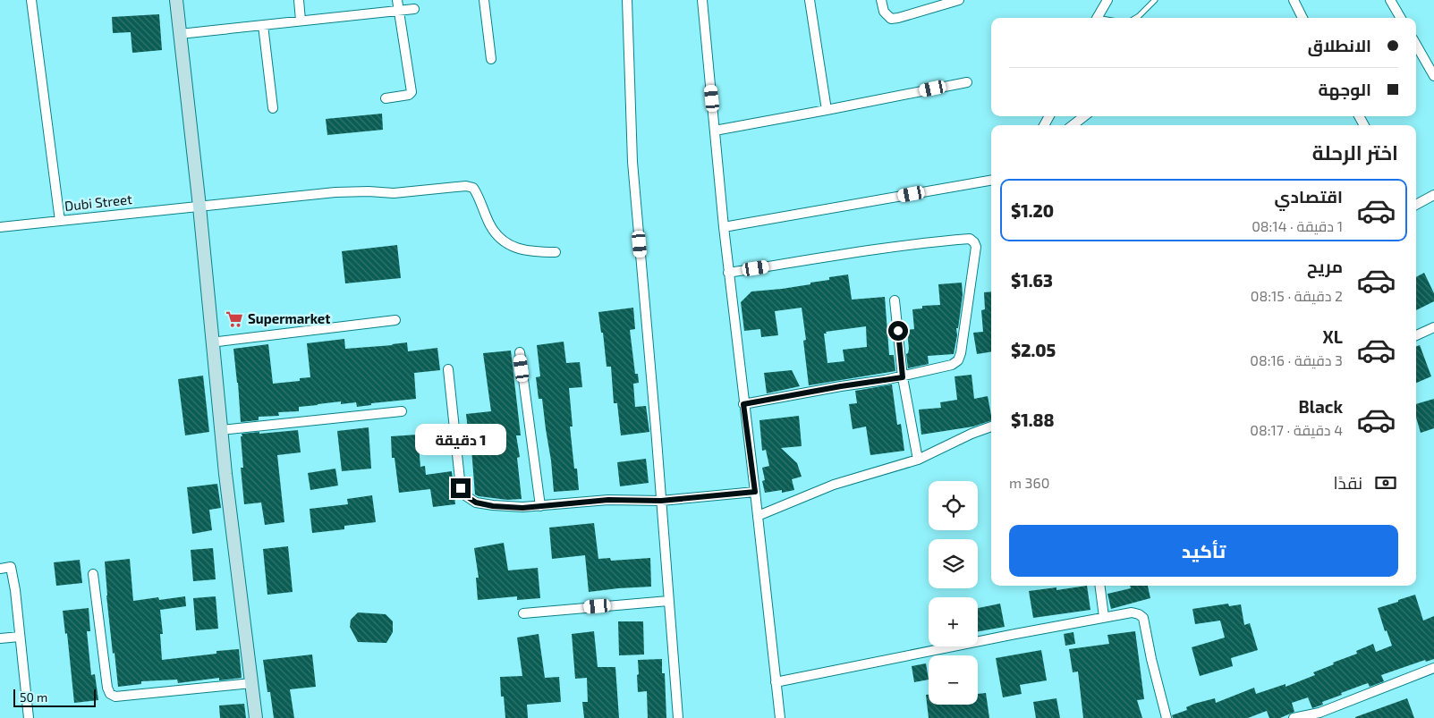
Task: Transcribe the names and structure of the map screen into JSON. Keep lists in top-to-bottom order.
{
  "streets": {
    "street": ["Dubi Street"]
  },
  "places": {
    "supermarket": ["Supermarket"]
  },
  "scale_bar": "50 m",
  "page": {
    "banner": ["الانطلاق", "الوجهة"],
    "heading": "اختر الرحلة",
    "list": [
      {
        "name": "اقتصادي",
        "note": "1 دقيقة · 08:14",
        "value": "$1.20"
      },
      {
        "name": "مريح",
        "note": "2 دقيقة · 08:15",
        "value": "$1.63"
      },
      {
        "name": "XL",
        "note": "3 دقيقة · 08:16",
        "value": "$2.05"
      },
      {
        "name": "Black",
        "note": "4 دقيقة · 08:17",
        "value": "$1.88"
      }
    ],
    "bubble": "1 دقيقة",
    "pay": ["نقدًا", "360 m"],
    "map_buttons": ["+", "−"],
    "buttons": "تأكيد",
    "scale": "50 m"
  }
}
